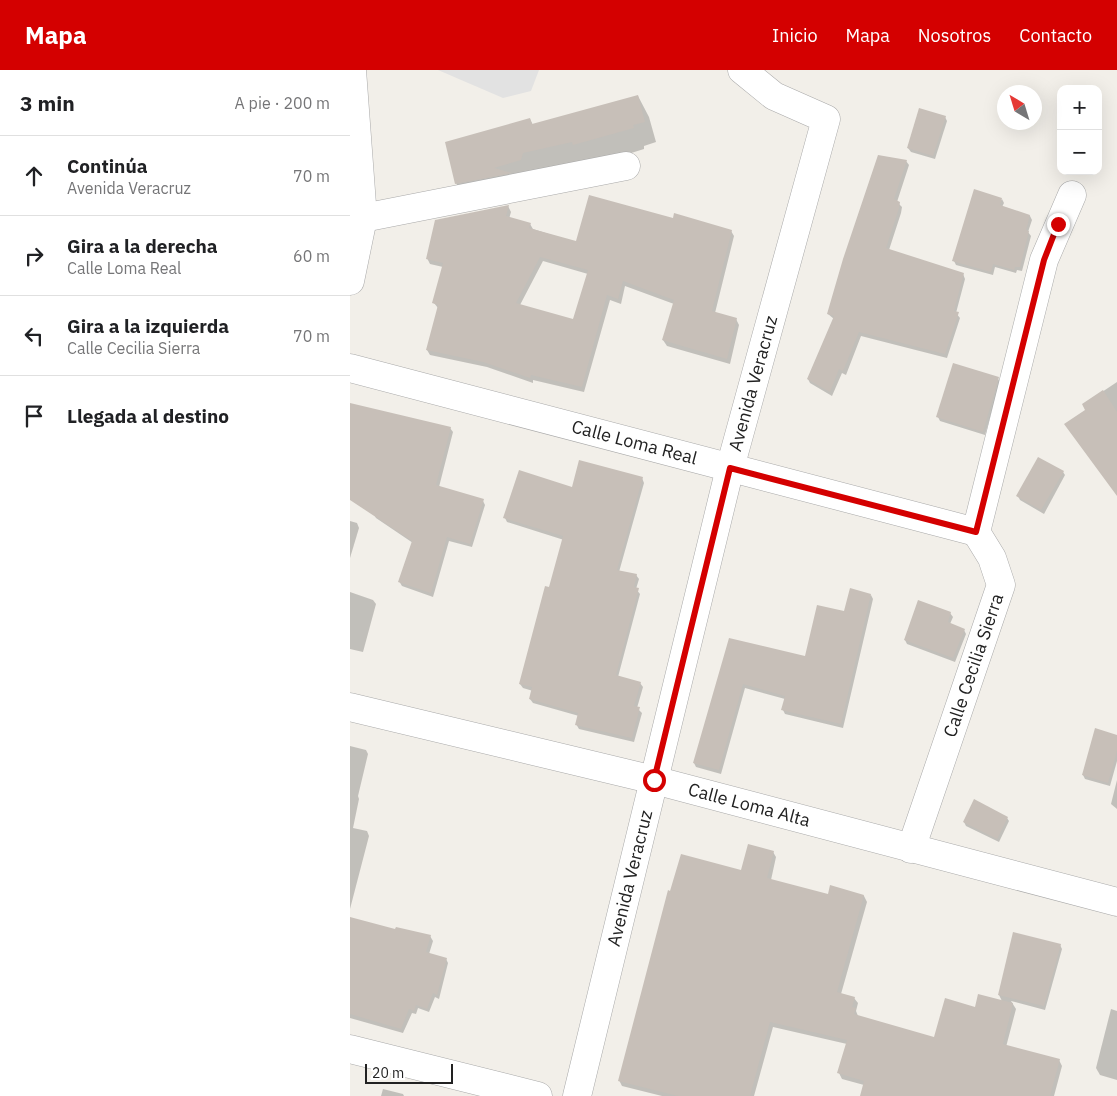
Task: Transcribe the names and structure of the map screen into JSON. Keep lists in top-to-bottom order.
{
  "streets": {
    "street": [
      "Avenida Veracruz",
      "Calle Loma Real",
      "Calle Cecilia Sierra",
      "Calle Loma Alta"
    ]
  },
  "crossings": [
    ["Avenida Veracruz", "Calle Loma Real"],
    ["Avenida Veracruz", "Calle Loma Alta"],
    ["Calle Loma Real", "Calle Cecilia Sierra"],
    ["Calle Cecilia Sierra", "Calle Loma Alta"]
  ],
  "scale_bar": "20 m",
  "north": "top left",
  "page": {
    "header": "Mapa",
    "nav": [
      "Inicio",
      "Mapa",
      "Nosotros",
      "Contacto"
    ],
    "heading": ["3 min", "A pie · 200 m"],
    "map_buttons": ["+", "−"],
    "list": [
      ["Continúa", "Avenida Veracruz", "70 m"],
      ["Gira a la derecha", "Calle Loma Real", "60 m"],
      ["Gira a la izquierda", "Calle Cecilia Sierra", "70 m"],
      "Llegada al destino"
    ],
    "scale": "20 m"
  }
}
